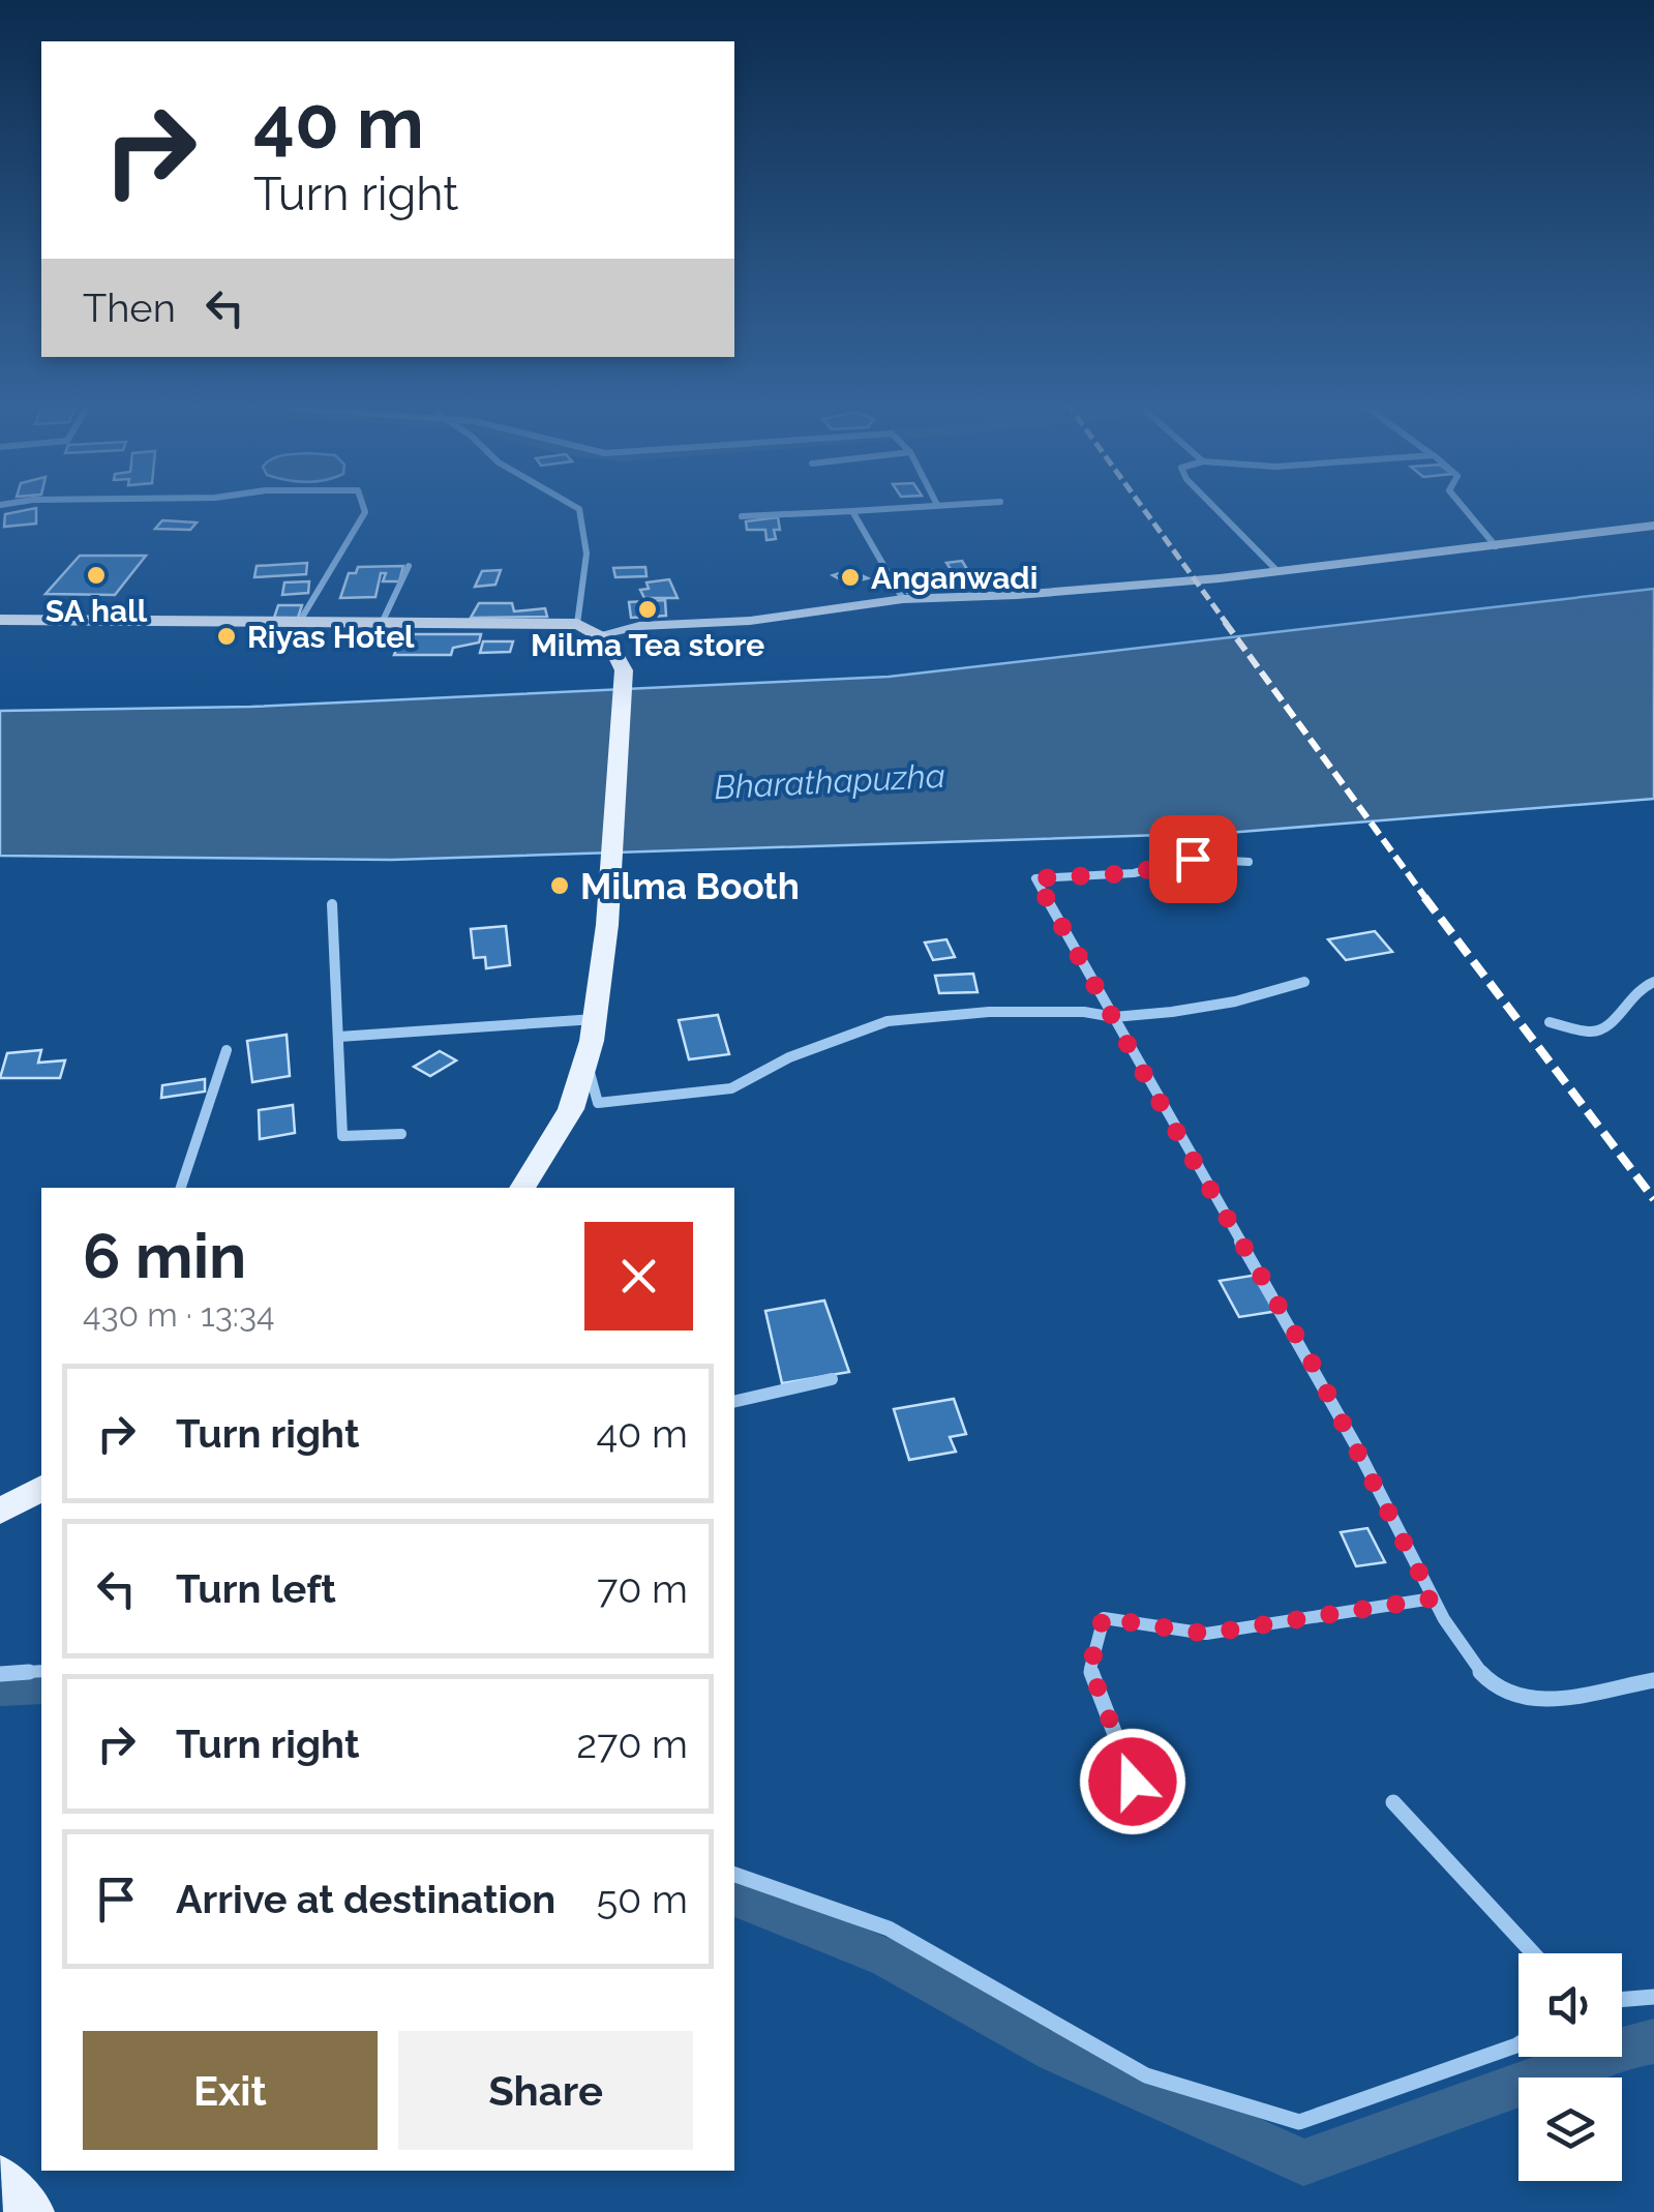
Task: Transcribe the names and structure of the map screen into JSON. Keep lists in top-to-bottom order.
{
  "water": ["Bharathapuzha"],
  "places": [
    "SA hall",
    "Anganwadi",
    "Milma Tea store",
    "Riyas Hotel",
    "Milma Booth"
  ],
  "page": {
    "turn": ["40 m", "Turn right"],
    "then": "Then",
    "heading": ["6 min", "430 m · 13:34"],
    "list": [
      {
        "name": "Turn right",
        "value": "40 m"
      },
      {
        "name": "Turn left",
        "value": "70 m"
      },
      {
        "name": "Turn right",
        "value": "270 m"
      },
      {
        "name": "Arrive at destination",
        "value": "50 m"
      }
    ],
    "buttons": ["Exit", "Share"]
  }
}
